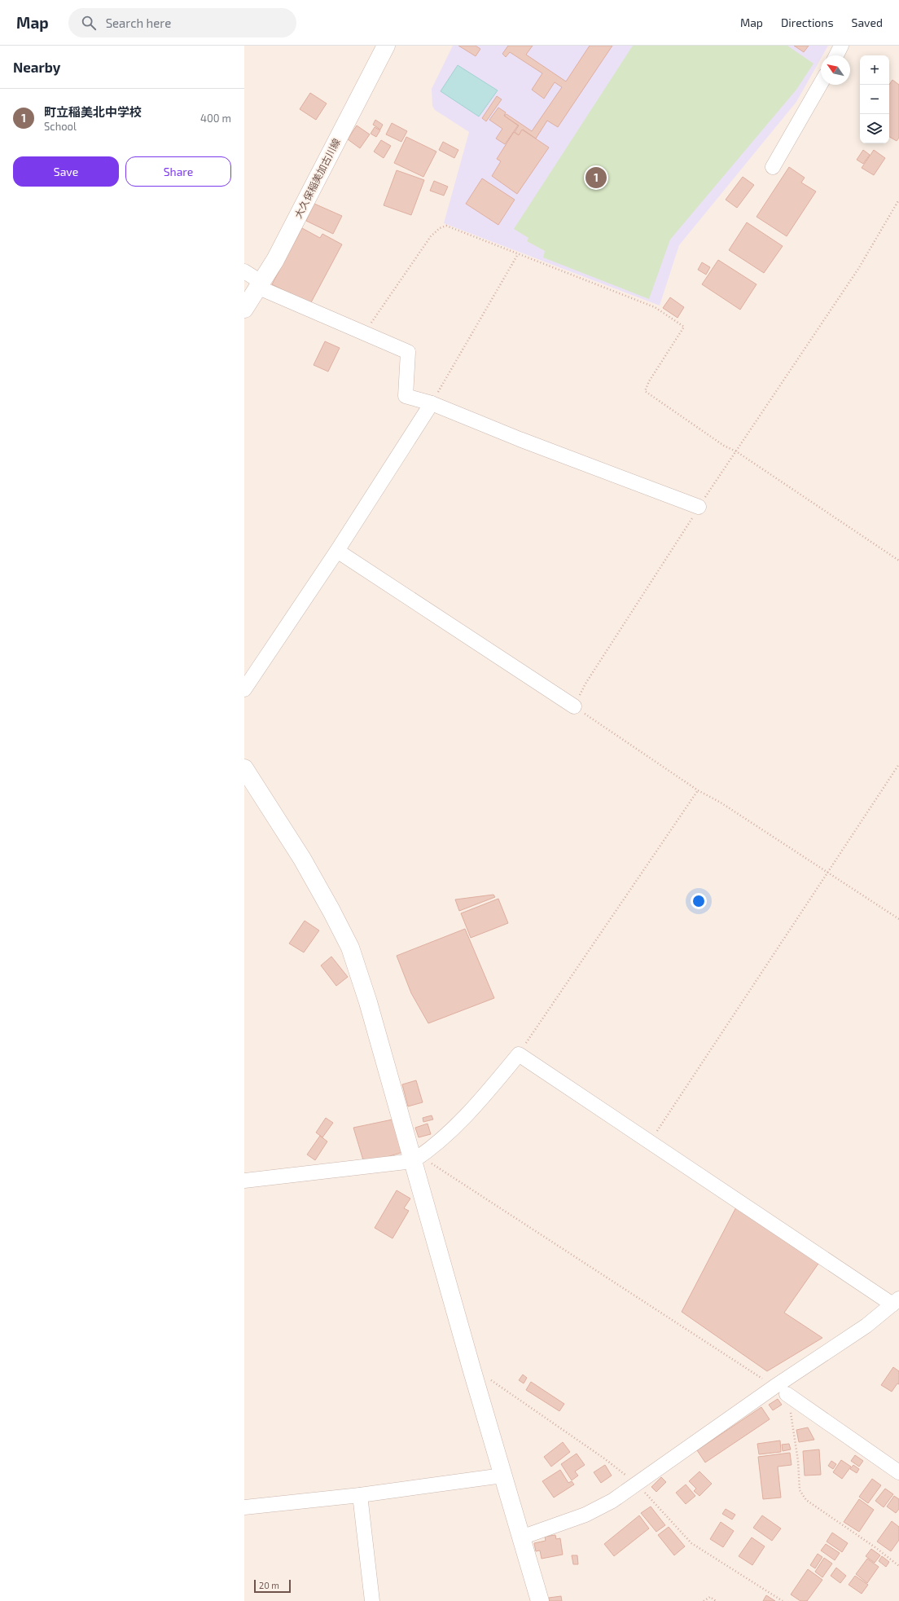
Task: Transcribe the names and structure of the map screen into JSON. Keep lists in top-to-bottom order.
{
  "streets": {
    "street": ["大久保稲美加古川線"]
  },
  "scale_bar": "20 m",
  "north": "top left",
  "page": {
    "header": "Map",
    "search": "Search here",
    "nav": ["Map", "Directions", "Saved"],
    "heading": "Nearby",
    "map_buttons": ["+", "−"],
    "list": [
      {
        "mark": "1",
        "name": "町立稲美北中学校",
        "note": "School",
        "value": "400 m"
      }
    ],
    "buttons": ["Save", "Share"],
    "pins": "1",
    "scale": "20 m"
  }
}
